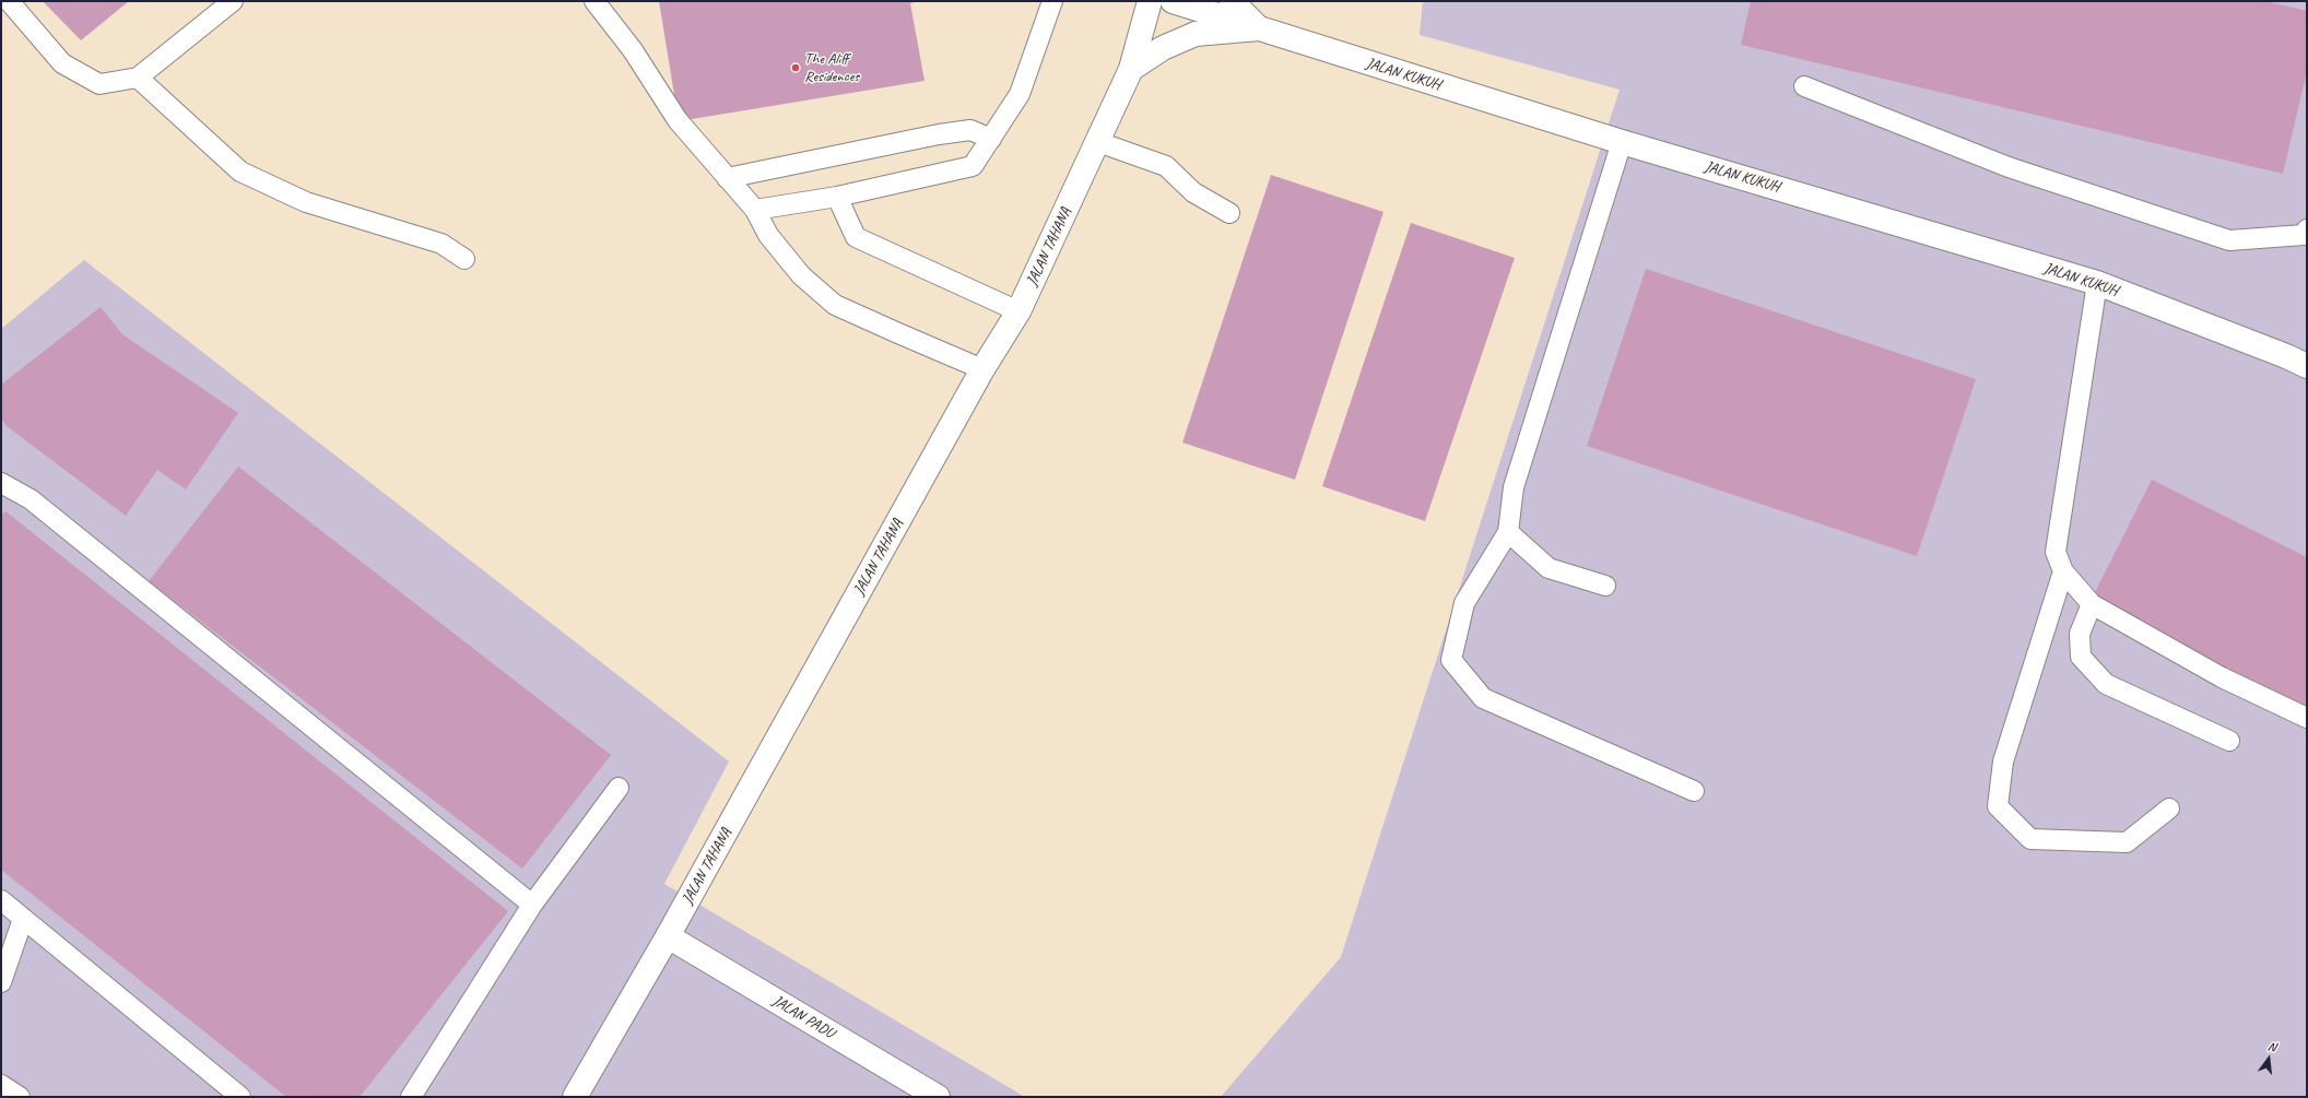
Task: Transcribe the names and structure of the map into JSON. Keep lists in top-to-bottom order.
{
  "streets": {
    "street": ["JALAN KUKUH", "JALAN TAHANA", "JALAN PADU"]
  },
  "crossings": [
    ["JALAN TAHANA", "JALAN PADU"]
  ],
  "places": ["The Aliff Residences"],
  "north": "top"
}
